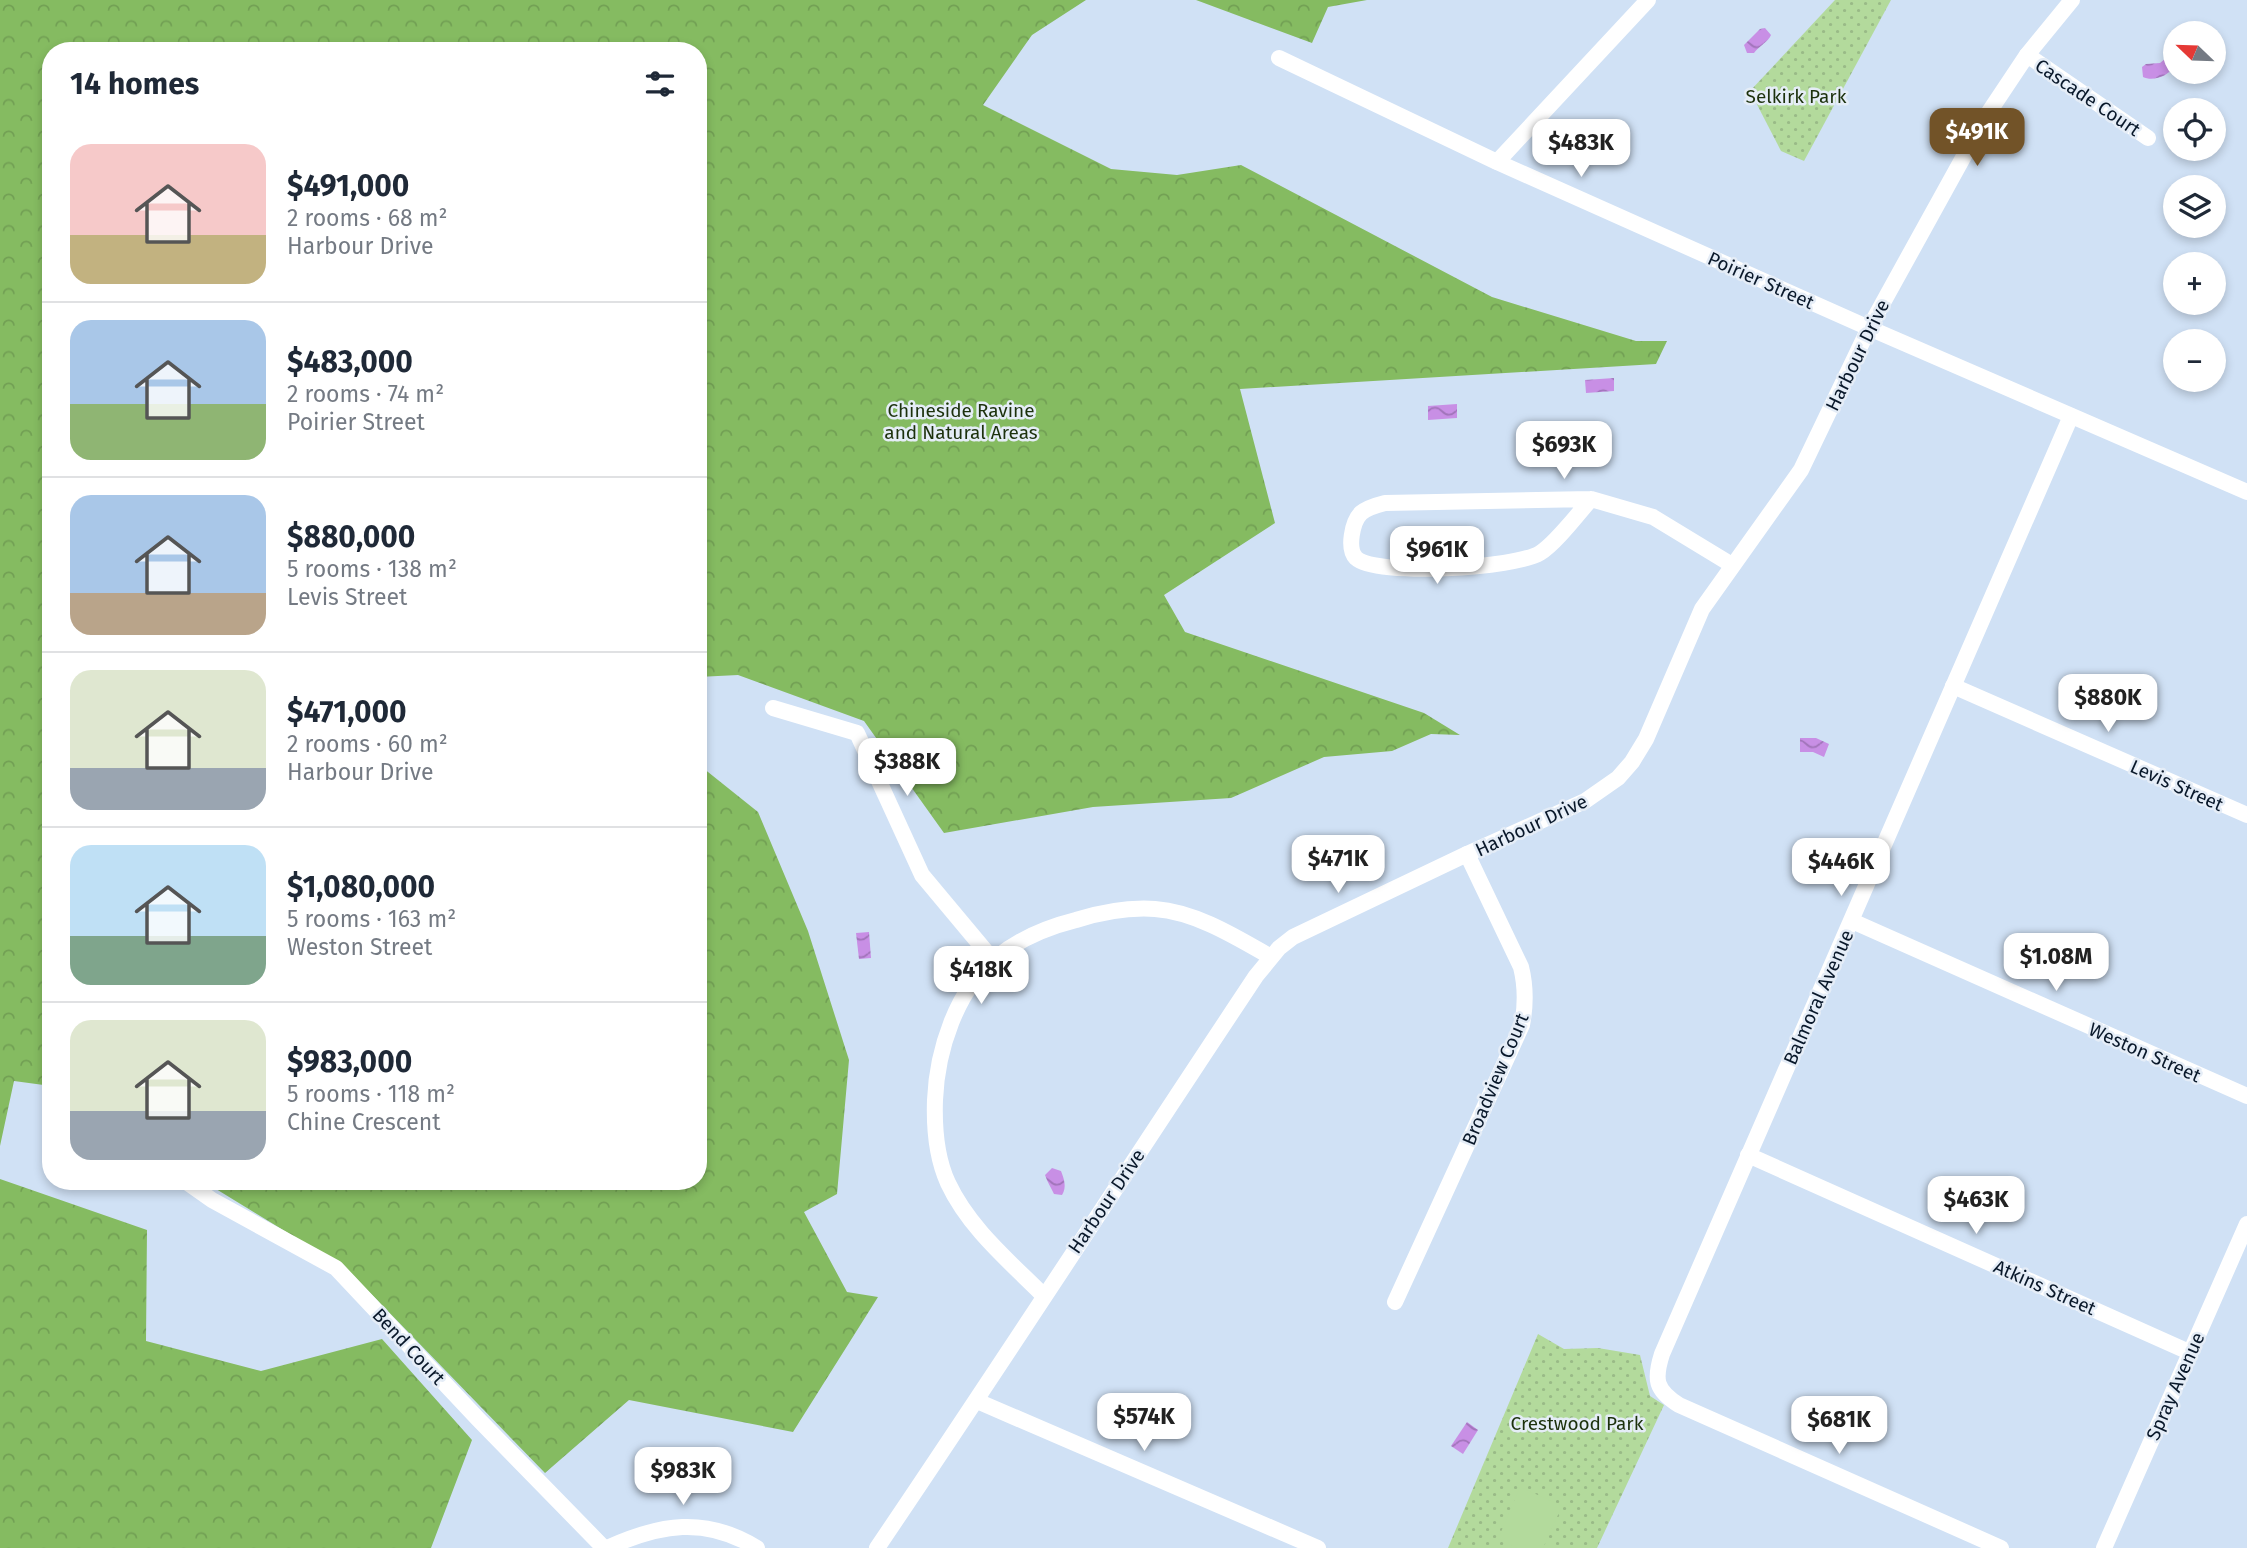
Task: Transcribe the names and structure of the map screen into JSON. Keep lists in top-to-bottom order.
{
  "streets": {
    "street": [
      "Cascade Court",
      "Poirier Street",
      "Harbour Drive",
      "Levis Street",
      "Balmoral Avenue",
      "Weston Street",
      "Broadview Court",
      "Atkins Street",
      "Bend Court",
      "Spray Avenue"
    ]
  },
  "crossings": [
    ["Cascade Court", "Harbour Drive"],
    ["Poirier Street", "Harbour Drive"],
    ["Poirier Street", "Balmoral Avenue"],
    ["Harbour Drive", "Broadview Court"],
    ["Levis Street", "Balmoral Avenue"],
    ["Balmoral Avenue", "Weston Street"],
    ["Balmoral Avenue", "Atkins Street"],
    ["Atkins Street", "Spray Avenue"]
  ],
  "parks": ["Selkirk Park", "Chineside Ravine and Natural Areas", "Crestwood Park"],
  "north": "top left",
  "page": {
    "map_buttons": ["+", "−"],
    "heading": "14 homes",
    "price": [
      "$491K",
      "$483K",
      "$693K",
      "$961K",
      "$880K",
      "$388K",
      "$471K",
      "$446K",
      "$1.08M",
      "$418K",
      "$463K",
      "$574K",
      "$681K",
      "$983K"
    ],
    "list": [
      {
        "name": "$491,000",
        "note": "2 rooms · 68 m² · Harbour Drive"
      },
      {
        "name": "$483,000",
        "note": "2 rooms · 74 m² · Poirier Street"
      },
      {
        "name": "$880,000",
        "note": "5 rooms · 138 m² · Levis Street"
      },
      {
        "name": "$471,000",
        "note": "2 rooms · 60 m² · Harbour Drive"
      },
      {
        "name": "$1,080,000",
        "note": "5 rooms · 163 m² · Weston Street"
      },
      {
        "name": "$983,000",
        "note": "5 rooms · 118 m² · Chine Crescent"
      }
    ]
  }
}
